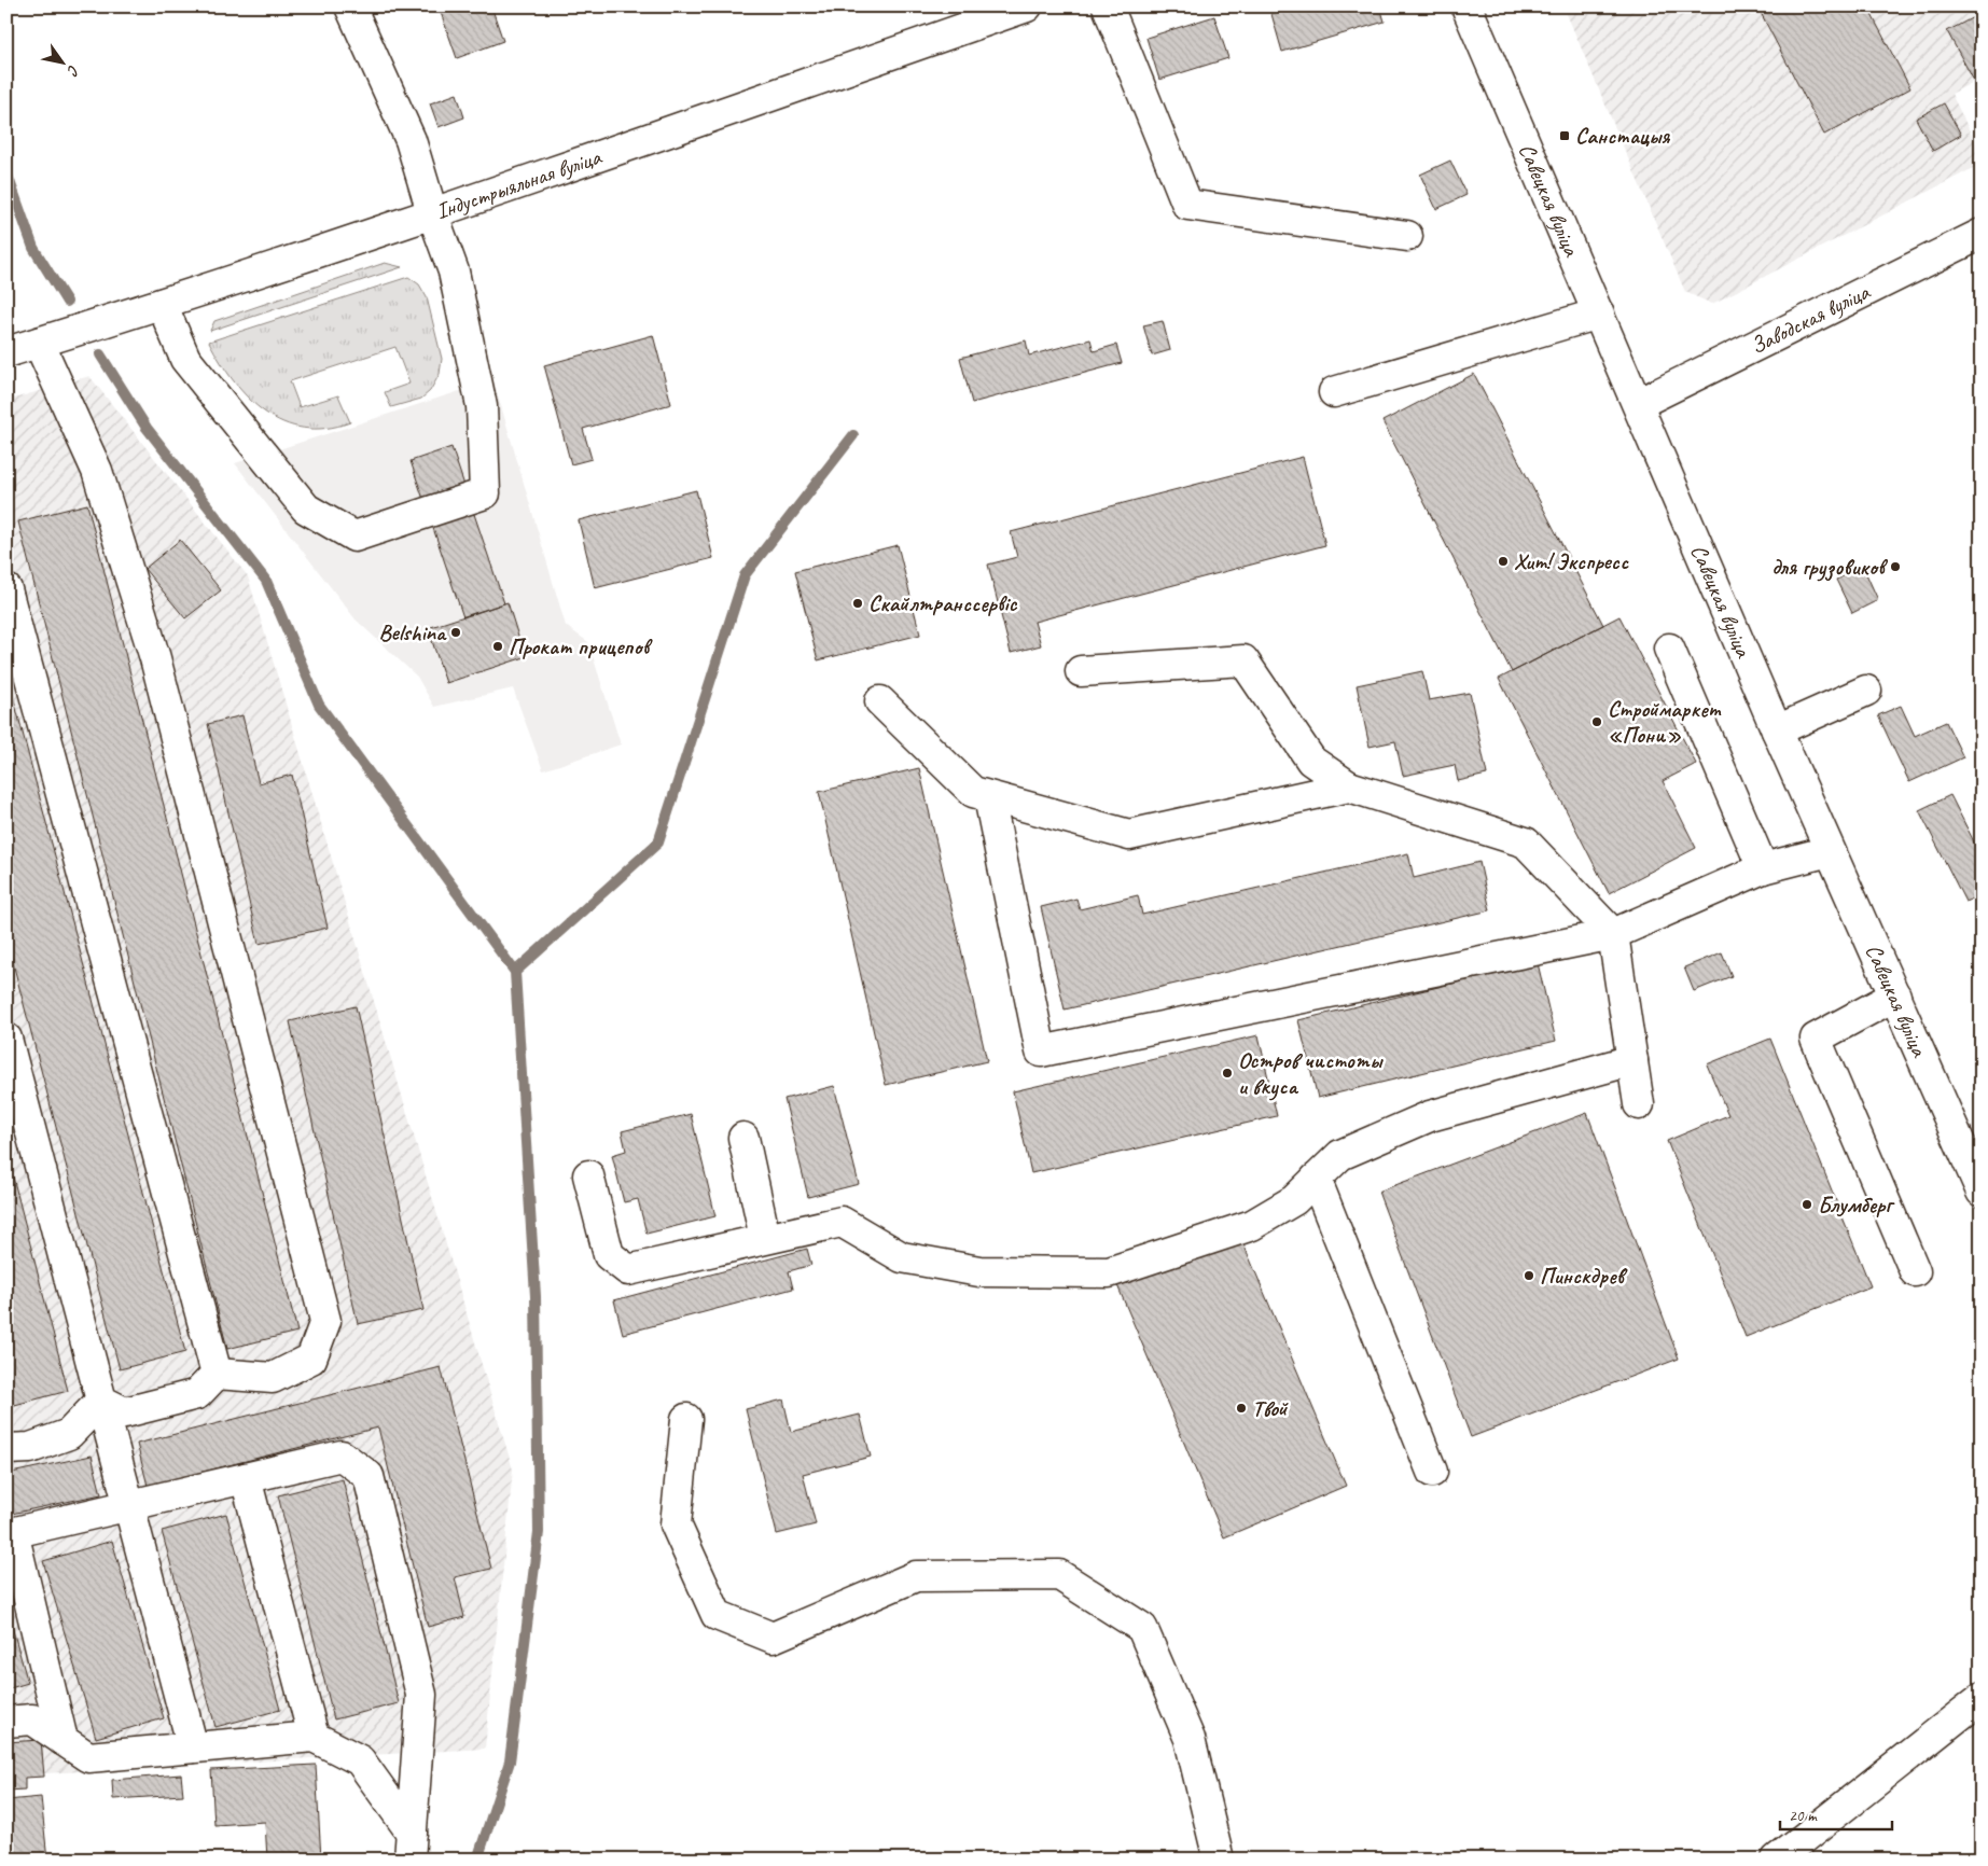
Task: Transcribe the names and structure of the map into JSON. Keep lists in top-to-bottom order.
{
  "streets": {
    "street": ["Індустрыяльная вуліца", "Савецкая вуліца", "Заводская вуліца"]
  },
  "crossings": [
    ["Савецкая вуліца", "Заводская вуліца"]
  ],
  "places": {
    "transit": ["Санстацыя"],
    "other": [
      "Хит! Экспресс",
      "для грузовиков",
      "Скайлтранссервіс",
      "Belshina",
      "Прокат прицепов",
      "Строймаркет «Пони»",
      "Остров чистоты и вкуса",
      "Блумберг",
      "Пинскдрев",
      "Твой"
    ]
  },
  "scale_bar": "20 m",
  "north": "bottom right"
}
